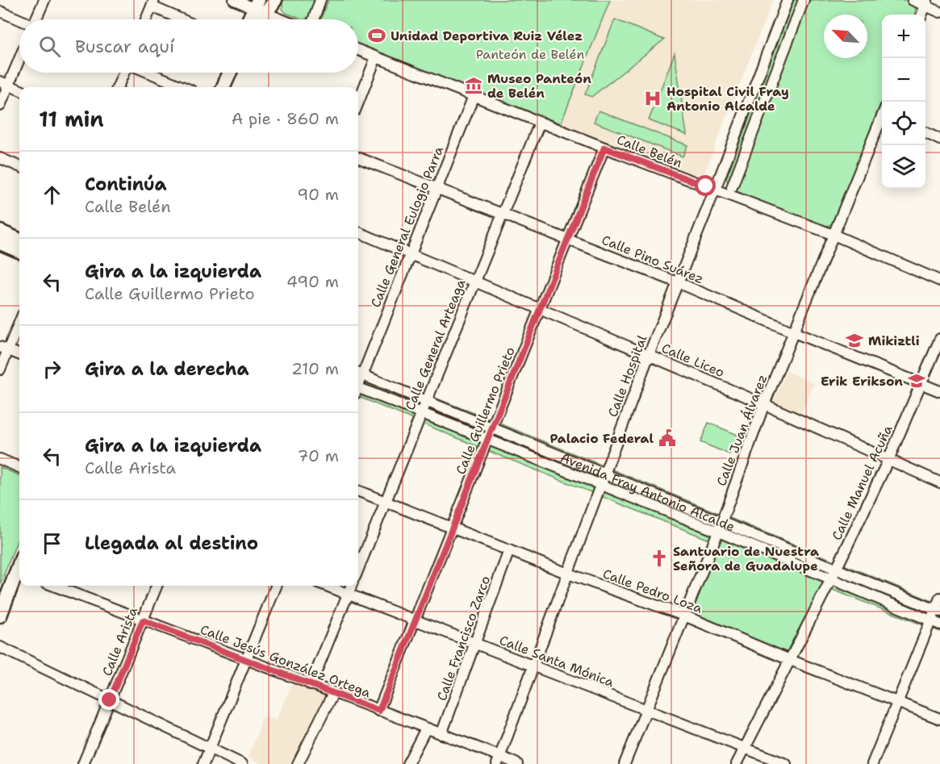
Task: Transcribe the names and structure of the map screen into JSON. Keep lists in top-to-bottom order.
{
  "streets": {
    "street": [
      "Calle Belén",
      "Calle General Eulogio Parra",
      "Calle Pino Suárez",
      "Calle General Arteaga",
      "Calle Liceo",
      "Calle Hospital",
      "Calle Guillermo Prieto",
      "Calle Juan Álvarez",
      "Calle Manuel Acuña",
      "Avenida Fray Antonio Alcalde",
      "Calle Pedro Loza",
      "Calle Francisco Zarco",
      "Calle Arista",
      "Calle Jesús González Ortega",
      "Calle Santa Mónica"
    ]
  },
  "crossings": [
    ["Calle Belén", "Calle General Eulogio Parra"],
    ["Calle Belén", "Calle General Arteaga"],
    ["Calle Belén", "Calle Hospital"],
    ["Calle Belén", "Calle Guillermo Prieto"],
    ["Calle Belén", "Calle Juan Álvarez"],
    ["Calle General Eulogio Parra", "Calle Pino Suárez"],
    ["Calle General Eulogio Parra", "Calle Liceo"],
    ["Calle General Eulogio Parra", "Avenida Fray Antonio Alcalde"],
    ["Calle Pino Suárez", "Calle General Arteaga"],
    ["Calle Pino Suárez", "Calle Hospital"],
    ["Calle Pino Suárez", "Calle Guillermo Prieto"],
    ["Calle Pino Suárez", "Calle Juan Álvarez"],
    ["Calle Pino Suárez", "Calle Manuel Acuña"],
    ["Calle General Arteaga", "Calle Liceo"],
    ["Calle General Arteaga", "Avenida Fray Antonio Alcalde"],
    ["Calle General Arteaga", "Calle Pedro Loza"],
    ["Calle Liceo", "Calle Hospital"],
    ["Calle Liceo", "Calle Guillermo Prieto"],
    ["Calle Liceo", "Calle Juan Álvarez"],
    ["Calle Liceo", "Calle Manuel Acuña"],
    ["Calle Hospital", "Avenida Fray Antonio Alcalde"],
    ["Calle Hospital", "Calle Pedro Loza"],
    ["Calle Hospital", "Calle Jesús González Ortega"],
    ["Calle Hospital", "Calle Santa Mónica"],
    ["Calle Guillermo Prieto", "Avenida Fray Antonio Alcalde"],
    ["Calle Guillermo Prieto", "Calle Pedro Loza"],
    ["Calle Guillermo Prieto", "Calle Jesús González Ortega"],
    ["Calle Guillermo Prieto", "Calle Santa Mónica"],
    ["Calle Juan Álvarez", "Avenida Fray Antonio Alcalde"],
    ["Calle Juan Álvarez", "Calle Pedro Loza"],
    ["Calle Juan Álvarez", "Calle Santa Mónica"],
    ["Calle Manuel Acuña", "Avenida Fray Antonio Alcalde"],
    ["Calle Manuel Acuña", "Calle Pedro Loza"],
    ["Calle Manuel Acuña", "Calle Santa Mónica"],
    ["Calle Pedro Loza", "Calle Francisco Zarco"],
    ["Calle Francisco Zarco", "Calle Jesús González Ortega"],
    ["Calle Francisco Zarco", "Calle Santa Mónica"],
    ["Calle Arista", "Calle Jesús González Ortega"]
  ],
  "parks": ["Panteón de Belén"],
  "places": {
    "sports": ["Unidad Deportiva Ruiz Vélez"],
    "museum": ["Museo Panteón de Belén"],
    "hospital": ["Hospital Civil Fray Antonio Alcalde"],
    "school or university": ["Mikiztli", "Erik Erikson"],
    "public building": ["Palacio Federal"],
    "church": ["Santuario de Nuestra Señora de Guadalupe"]
  },
  "north": "top left",
  "page": {
    "map_buttons": ["+", "−"],
    "search": "Buscar aquí",
    "heading": ["11 min", "A pie · 860 m"],
    "list": [
      ["Continúa", "Calle Belén", "90 m"],
      ["Gira a la izquierda", "Calle Guillermo Prieto", "490 m"],
      ["Gira a la derecha", "210 m"],
      ["Gira a la izquierda", "Calle Arista", "70 m"],
      "Llegada al destino"
    ]
  }
}
